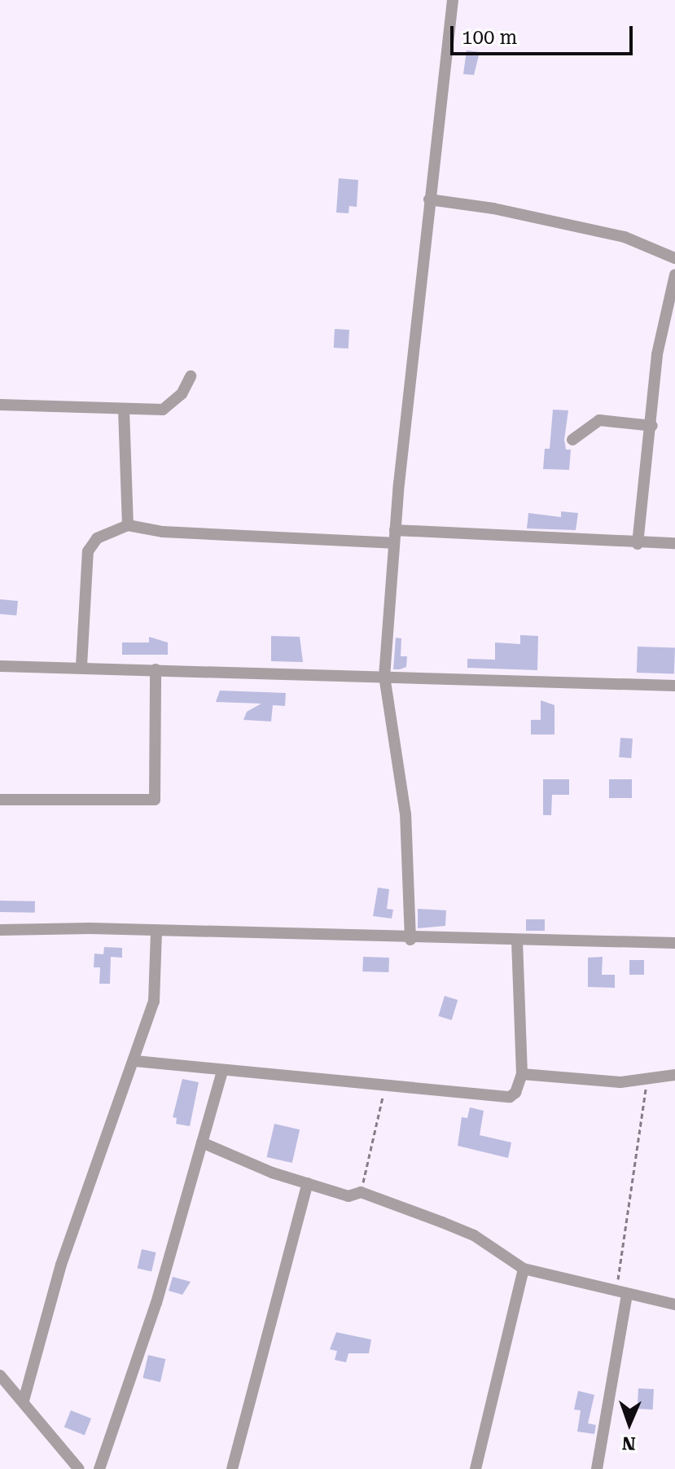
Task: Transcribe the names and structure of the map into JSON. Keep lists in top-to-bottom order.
{
  "scale_bar": "100 m",
  "north": "bottom"
}
